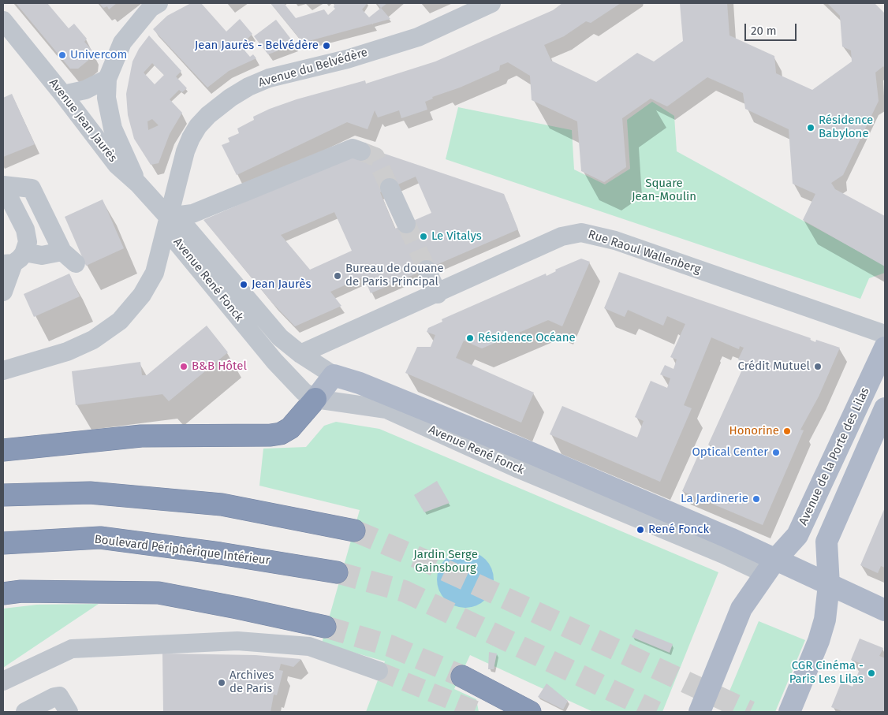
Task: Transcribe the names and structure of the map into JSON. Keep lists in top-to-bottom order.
{
  "streets": {
    "highway": ["Boulevard Périphérique Intérieur"],
    "main road": ["Avenue René Fonck", "Avenue de la Porte des Lilas"],
    "street": ["Avenue du Belvédère", "Avenue Jean Jaurès", "Rue Raoul Wallenberg"]
  },
  "crossings": [
    ["Avenue du Belvédère", "Avenue Jean Jaurès"],
    ["Avenue du Belvédère", "Avenue René Fonck"],
    ["Avenue Jean Jaurès", "Avenue René Fonck"],
    ["Rue Raoul Wallenberg", "Avenue René Fonck"],
    ["Avenue René Fonck", "Avenue de la Porte des Lilas"]
  ],
  "parks": ["Square Jean-Moulin", "Jardin Serge Gainsbourg"],
  "places": [
    "Jean Jaurès - Belvédère",
    "Univercom",
    "Résidence Babylone",
    "Le Vitalys",
    "Bureau de douane de Paris Principal",
    "Jean Jaurès",
    "Résidence Océane",
    "B&B Hôtel",
    "Crédit Mutuel",
    "Honorine",
    "Optical Center",
    "La Jardinerie",
    "René Fonck",
    "CGR Cinéma - Paris Les Lilas",
    "Archives de Paris"
  ],
  "scale_bar": "20 m"
}
